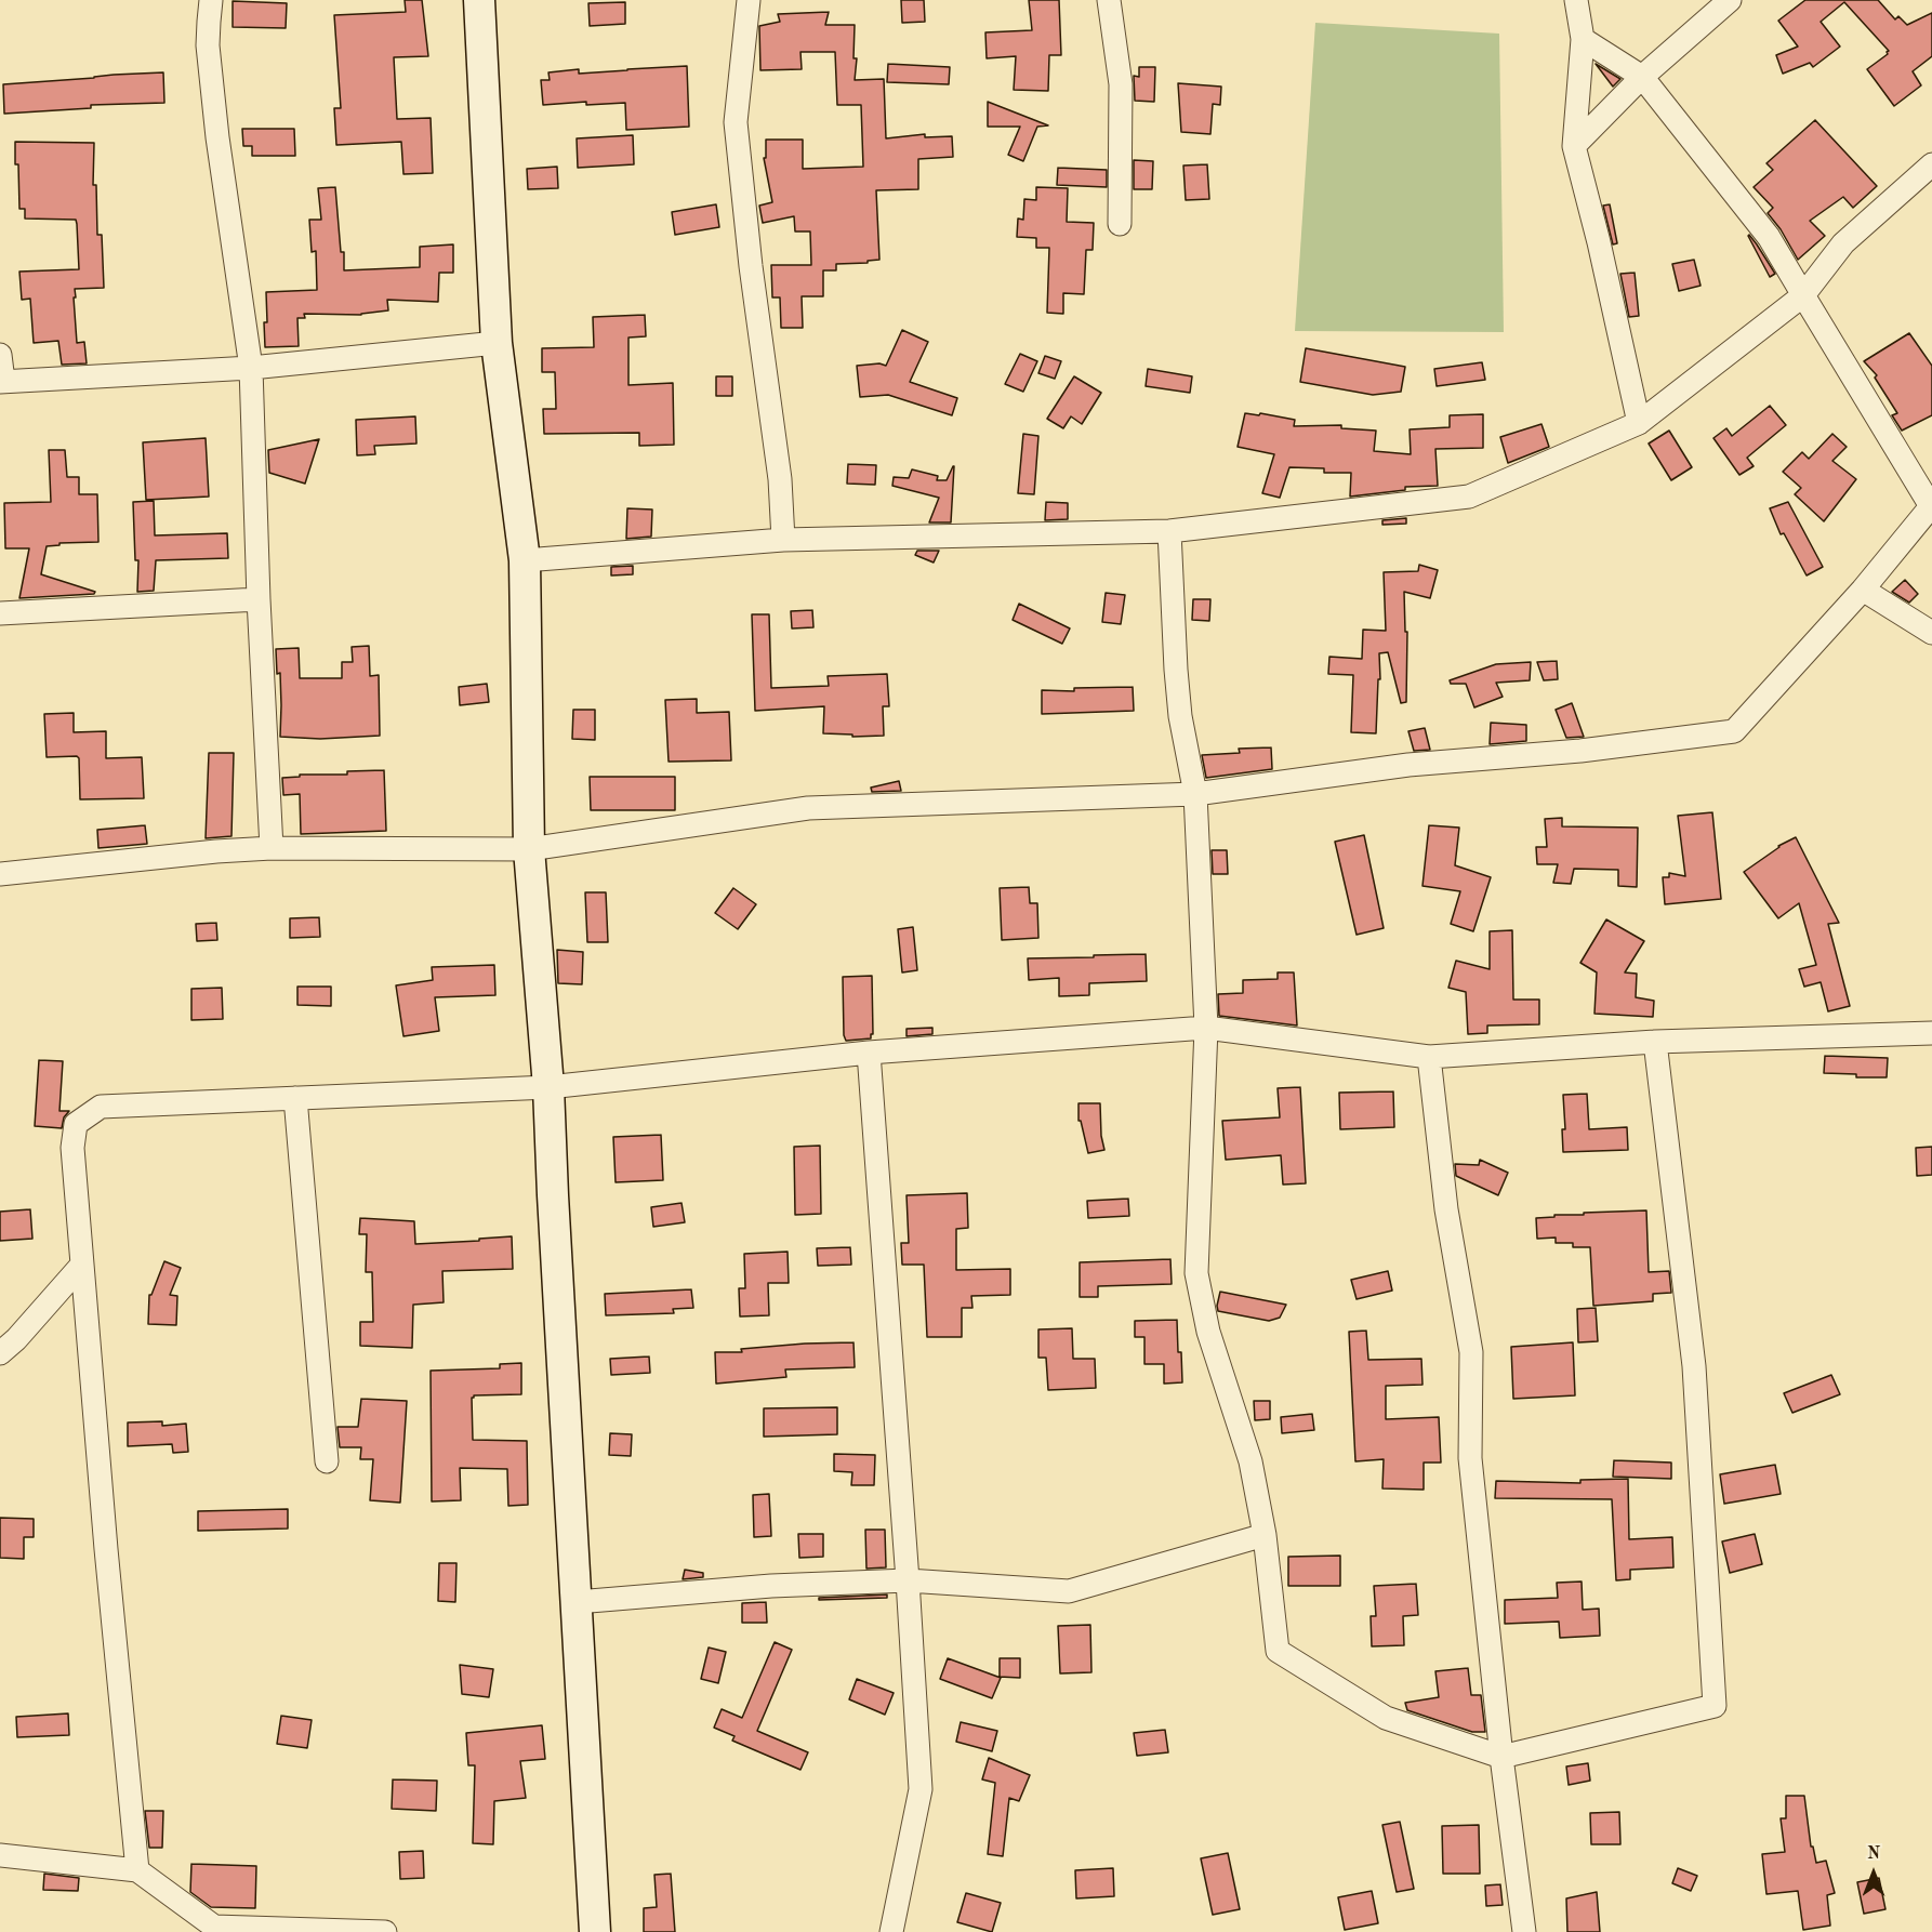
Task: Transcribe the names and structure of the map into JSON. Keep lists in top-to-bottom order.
{
  "north": "top"
}
